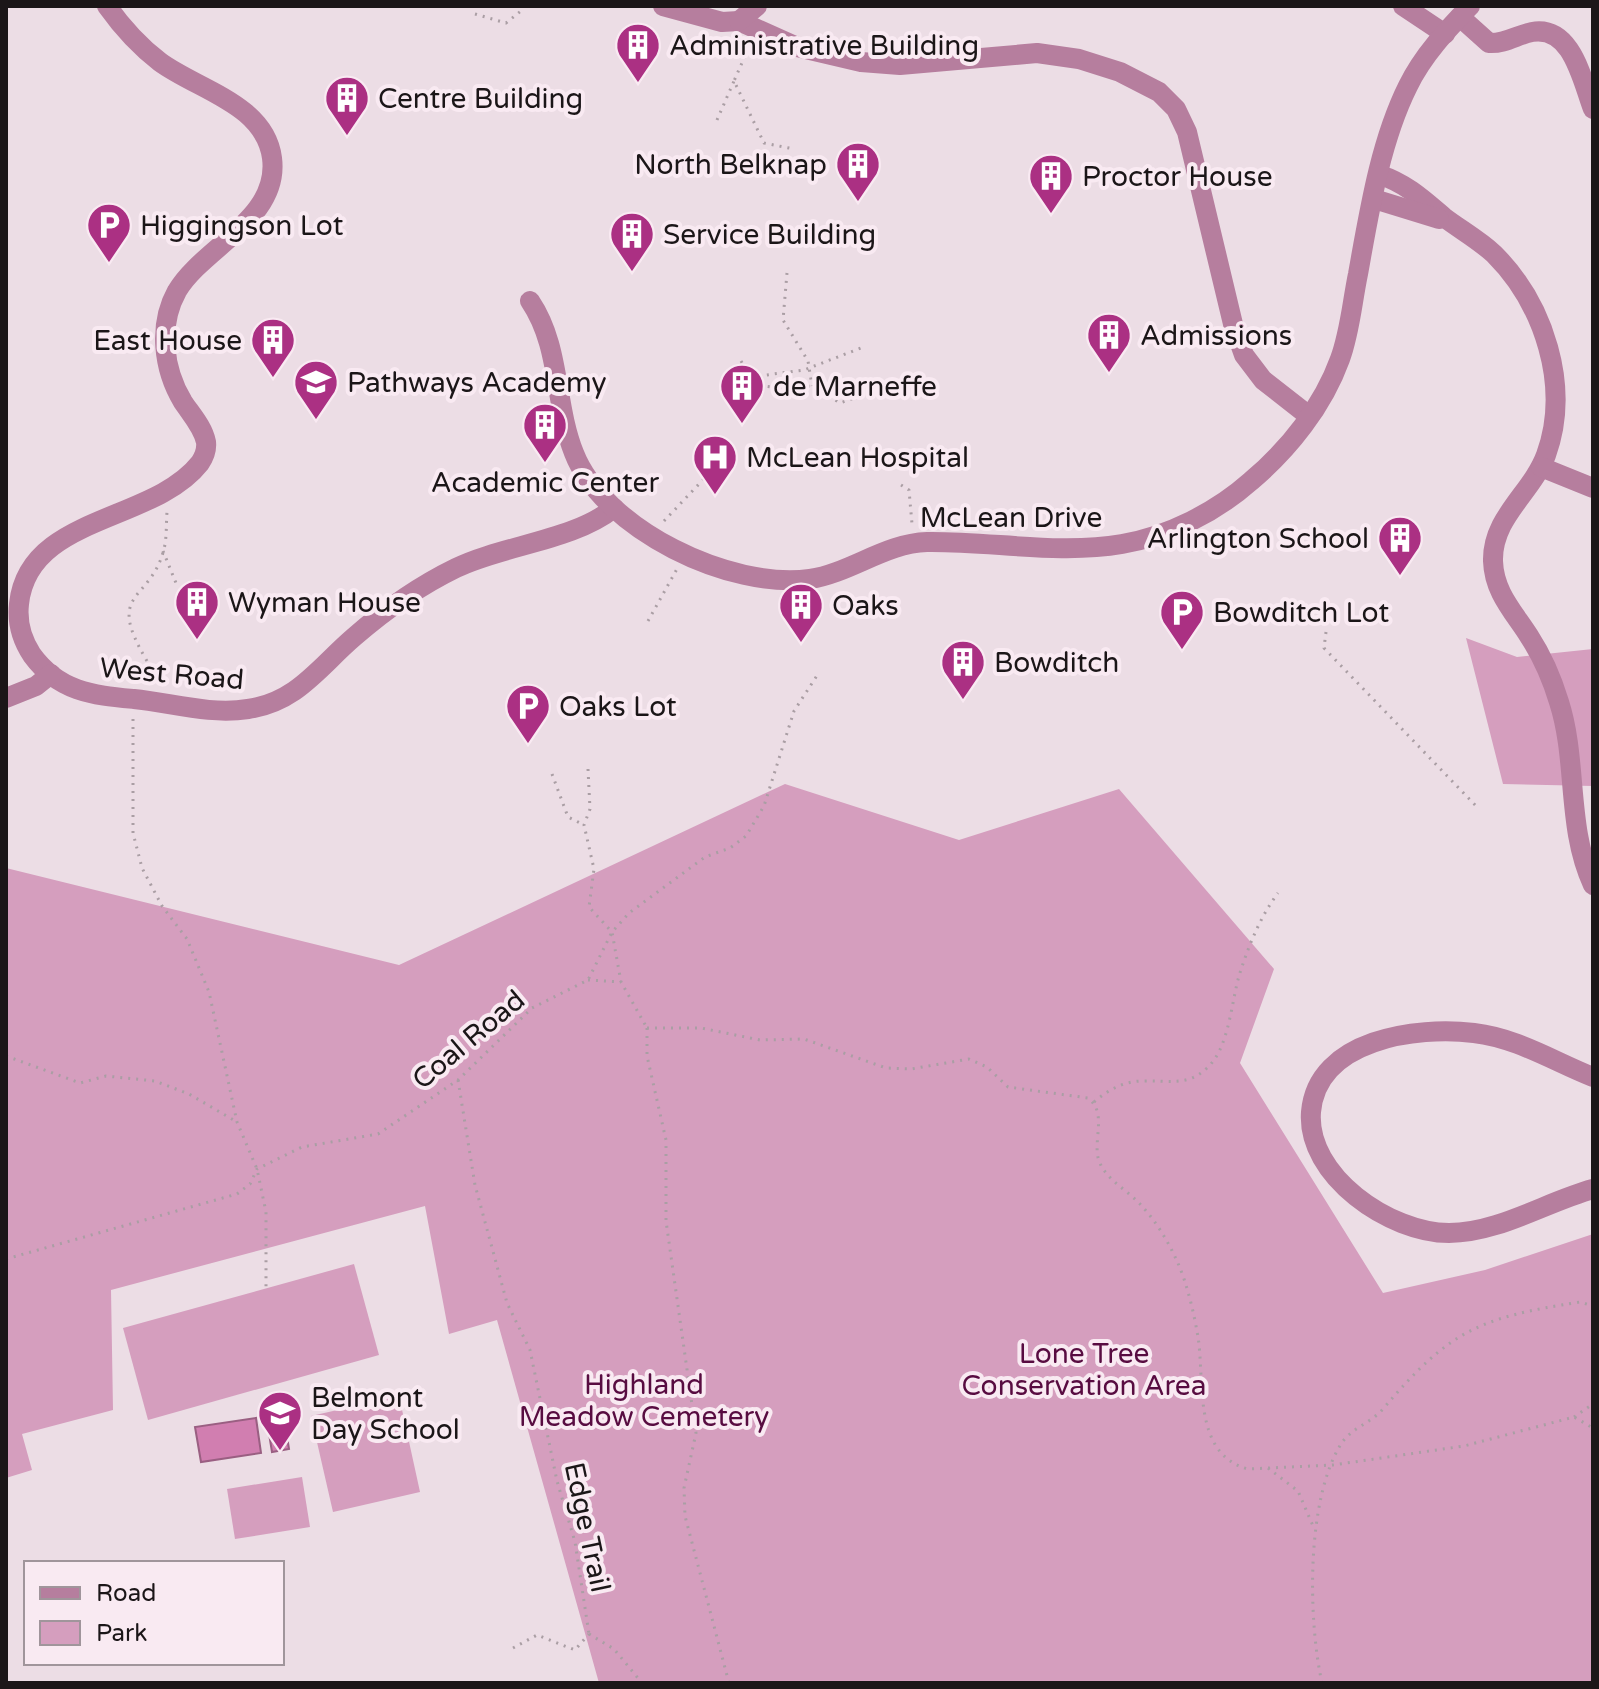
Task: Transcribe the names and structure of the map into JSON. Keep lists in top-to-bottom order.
{
  "streets": {
    "street": ["McLean Drive", "West Road"],
    "path": ["Coal Road", "Edge Trail"]
  },
  "crossings": [
    ["McLean Drive", "West Road"],
    ["Coal Road", "Edge Trail"]
  ],
  "parks": ["Lone Tree Conservation Area", "Highland Meadow Cemetery"],
  "places": {
    "building": [
      "Administrative Building",
      "Centre Building",
      "North Belknap",
      "Proctor House",
      "Service Building",
      "Admissions",
      "East House",
      "de Marneffe",
      "Academic Center",
      "Arlington School",
      "Wyman House",
      "Oaks",
      "Bowditch"
    ],
    "parking": ["Higgingson Lot", "Bowditch Lot", "Oaks Lot"],
    "school or university": ["Pathways Academy", "Belmont Day School"],
    "hospital": ["McLean Hospital"]
  },
  "legend": ["Road", "Park"]
}
